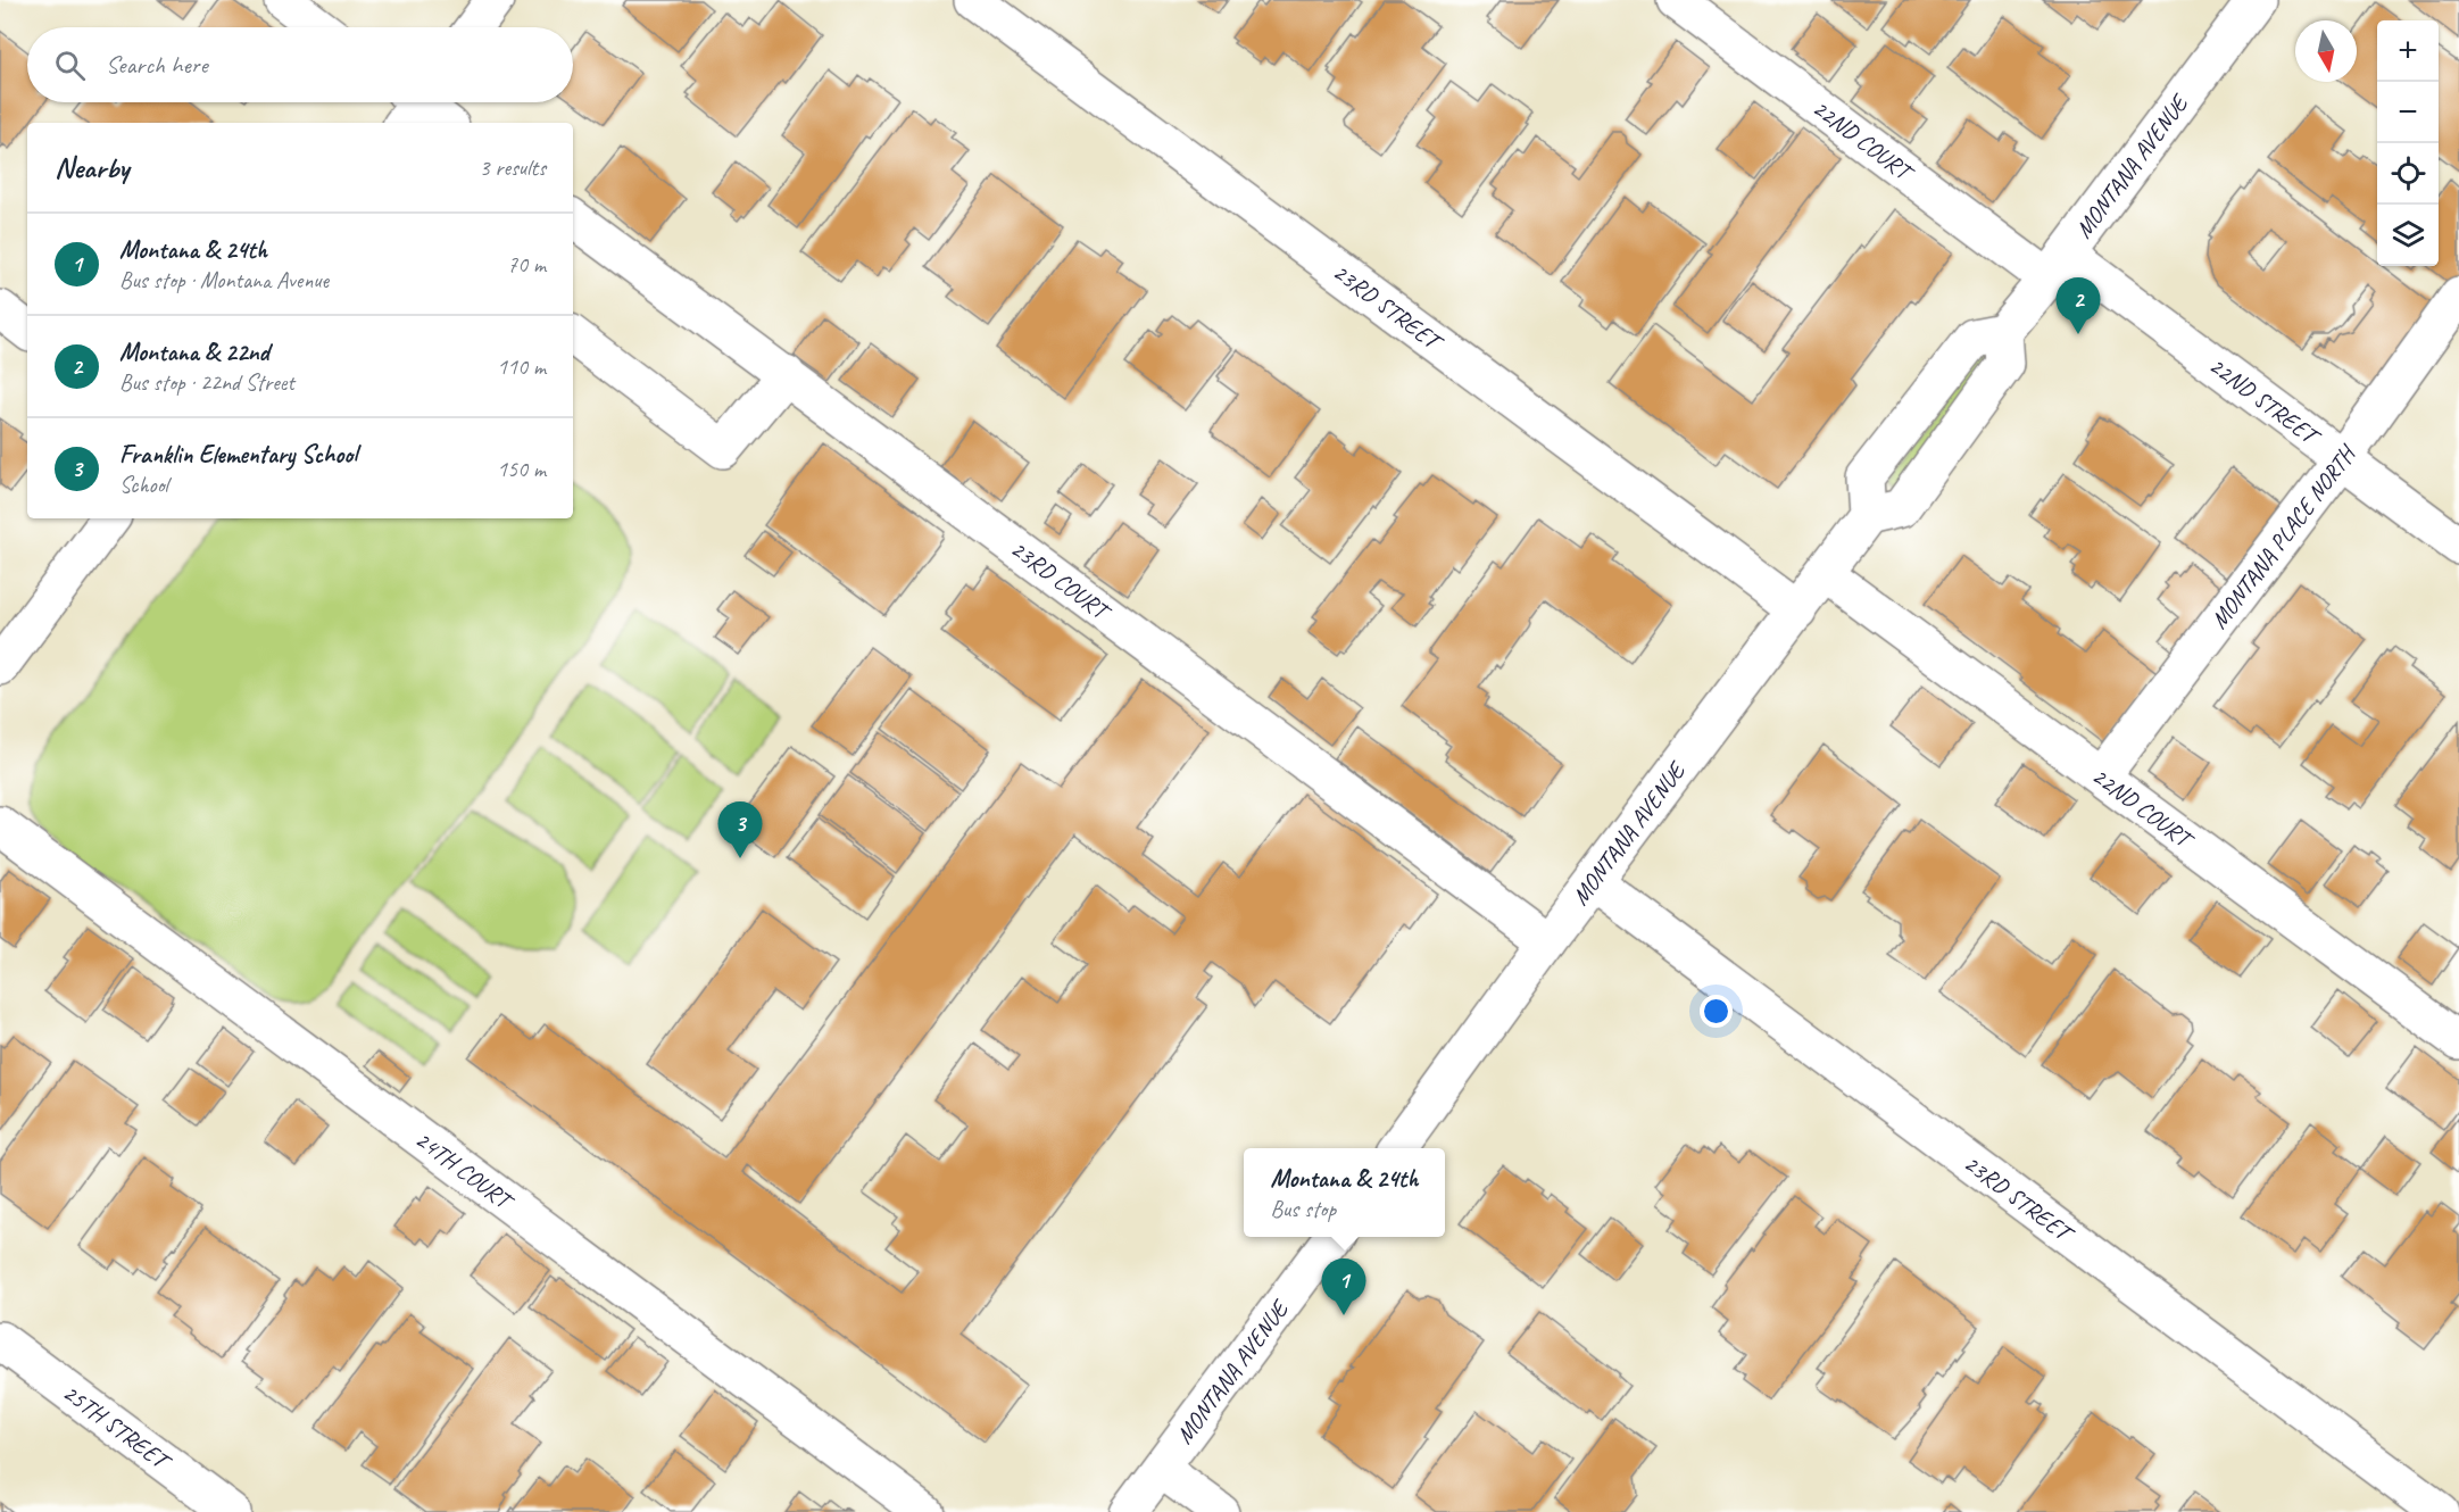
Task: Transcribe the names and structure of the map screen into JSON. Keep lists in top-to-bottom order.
{
  "streets": {
    "street": [
      "22ND COURT",
      "MONTANA AVENUE",
      "23RD STREET",
      "22ND STREET",
      "MONTANA PLACE NORTH",
      "23RD COURT",
      "24TH COURT",
      "25TH STREET"
    ]
  },
  "crossings": [
    ["22ND COURT", "MONTANA AVENUE"],
    ["22ND COURT", "22ND STREET"],
    ["22ND COURT", "MONTANA PLACE NORTH"],
    ["MONTANA AVENUE", "23RD STREET"],
    ["MONTANA AVENUE", "22ND STREET"],
    ["MONTANA AVENUE", "23RD COURT"],
    ["22ND STREET", "MONTANA PLACE NORTH"]
  ],
  "north": "bottom",
  "page": {
    "map_buttons": ["+", "−"],
    "search": "Search here",
    "heading": ["Nearby", "3 results"],
    "list": [
      {
        "mark": "1",
        "name": "Montana & 24th",
        "note": "Bus stop · Montana Avenue",
        "value": "70 m"
      },
      {
        "mark": "2",
        "name": "Montana & 22nd",
        "note": "Bus stop · 22nd Street",
        "value": "110 m"
      },
      {
        "mark": "3",
        "name": "Franklin Elementary School",
        "note": "School",
        "value": "150 m"
      }
    ],
    "pins": ["2", "3", "1"],
    "popup": ["Montana & 24th", "Bus stop"]
  }
}
